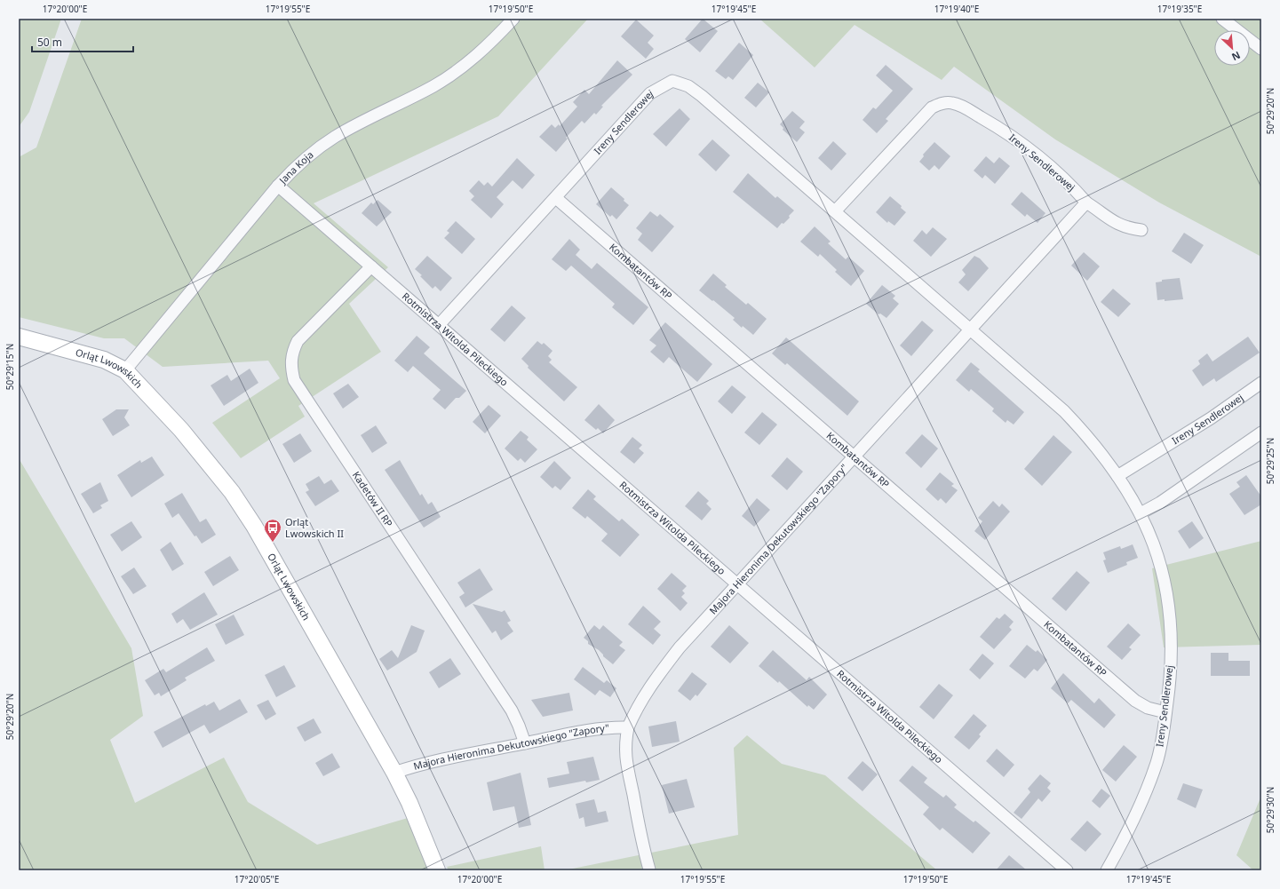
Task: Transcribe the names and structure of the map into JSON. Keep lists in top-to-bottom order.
{
  "streets": {
    "street": [
      "Ireny Sendlerowej",
      "Jana Koja",
      "Kombatantów RP",
      "Rotmistrza Witolda Pileckiego",
      "Orląt Lwowskich",
      "Kadetów II RP",
      "Majora Hieronima Dekutowskiego \"Zapory\""
    ]
  },
  "crossings": [
    ["Ireny Sendlerowej", "Kombatantów RP"],
    ["Ireny Sendlerowej", "Rotmistrza Witolda Pileckiego"],
    ["Ireny Sendlerowej", "Majora Hieronima Dekutowskiego \"Zapory\""],
    ["Jana Koja", "Rotmistrza Witolda Pileckiego"],
    ["Jana Koja", "Orląt Lwowskich"],
    ["Kombatantów RP", "Majora Hieronima Dekutowskiego \"Zapory\""],
    ["Rotmistrza Witolda Pileckiego", "Kadetów II RP"],
    ["Rotmistrza Witolda Pileckiego", "Majora Hieronima Dekutowskiego \"Zapory\""],
    ["Orląt Lwowskich", "Majora Hieronima Dekutowskiego \"Zapory\""],
    ["Kadetów II RP", "Majora Hieronima Dekutowskiego \"Zapory\""]
  ],
  "places": {
    "bus stop": ["Orląt Lwowskich II"]
  },
  "scale_bar": "50 m",
  "north": "bottom right",
  "coordinates": [
    "17°20'00\"E",
    "17°19'55\"E",
    "17°19'50\"E",
    "17°19'45\"E",
    "17°19'40\"E",
    "17°19'35\"E",
    "50°29'20\"N",
    "50°29'15\"N",
    "50°29'25\"N",
    "50°29'30\"N",
    "17°20'05\"E"
  ]
}
